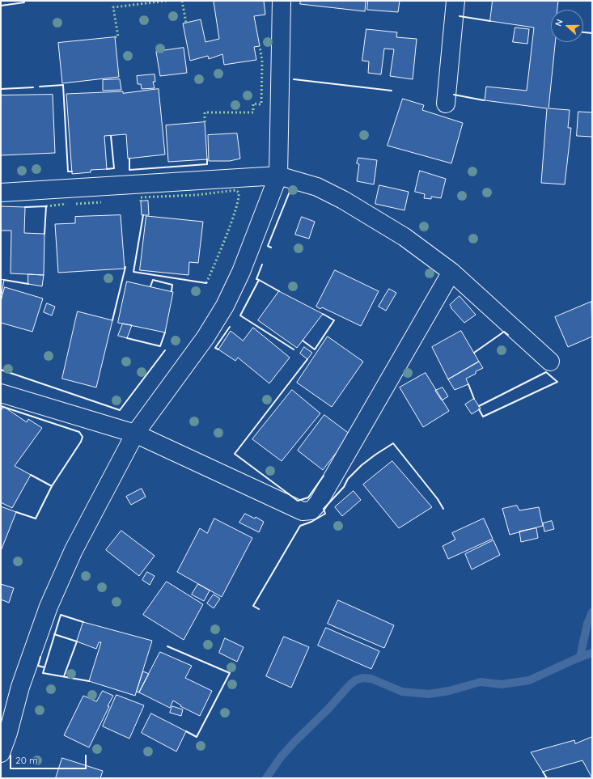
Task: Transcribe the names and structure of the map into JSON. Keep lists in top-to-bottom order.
{
  "scale_bar": "20 m",
  "north": "left"
}
